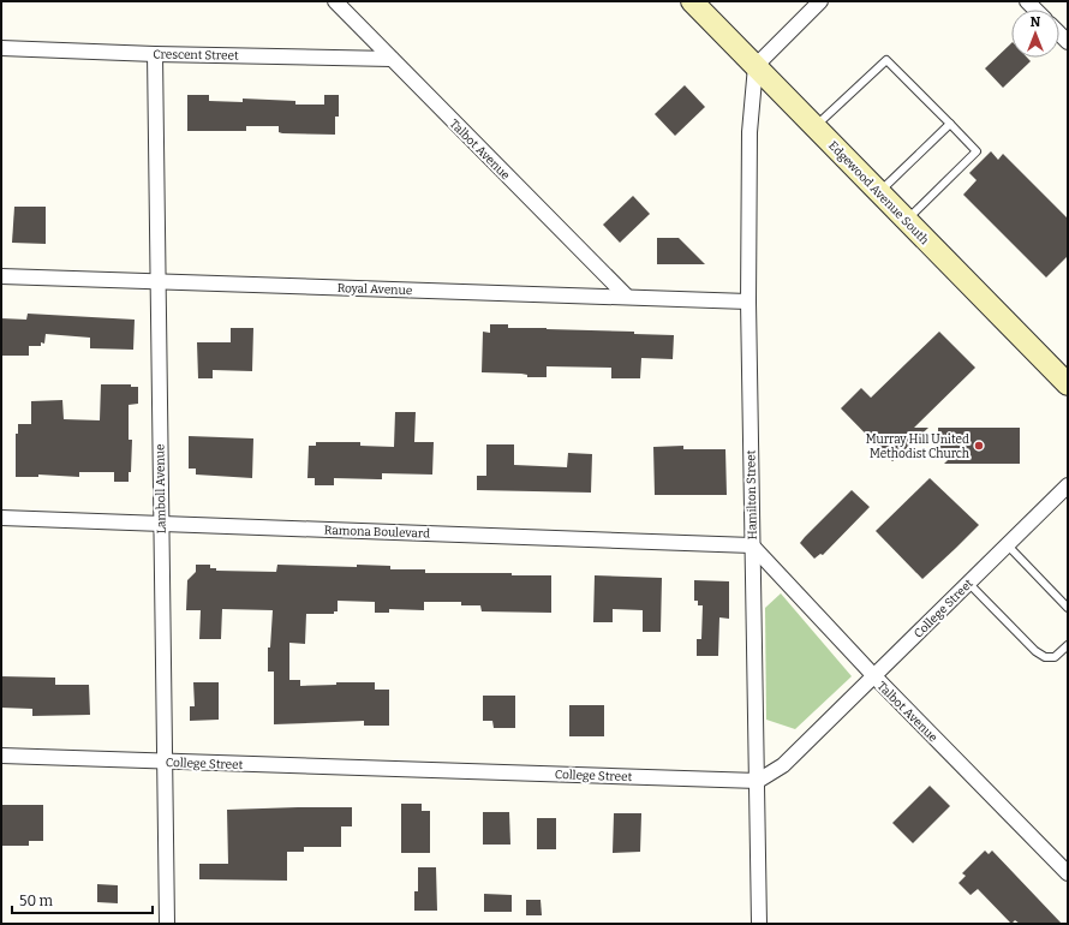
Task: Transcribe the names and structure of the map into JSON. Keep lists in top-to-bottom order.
{
  "streets": {
    "main road": ["Edgewood Avenue South"],
    "street": [
      "Crescent Street",
      "Talbot Avenue",
      "Royal Avenue",
      "Lamboll Avenue",
      "Hamilton Street",
      "Ramona Boulevard",
      "College Street"
    ]
  },
  "crossings": [
    ["Crescent Street", "Talbot Avenue"],
    ["Crescent Street", "Lamboll Avenue"],
    ["Talbot Avenue", "Royal Avenue"],
    ["Talbot Avenue", "Hamilton Street"],
    ["Talbot Avenue", "Ramona Boulevard"],
    ["Talbot Avenue", "College Street"],
    ["Edgewood Avenue South", "Hamilton Street"],
    ["Royal Avenue", "Lamboll Avenue"],
    ["Royal Avenue", "Hamilton Street"],
    ["Lamboll Avenue", "Ramona Boulevard"],
    ["Lamboll Avenue", "College Street"],
    ["Hamilton Street", "Ramona Boulevard"],
    ["Hamilton Street", "College Street"]
  ],
  "places": ["Murray Hill United Methodist Church"],
  "scale_bar": "50 m",
  "north": "top"
}
